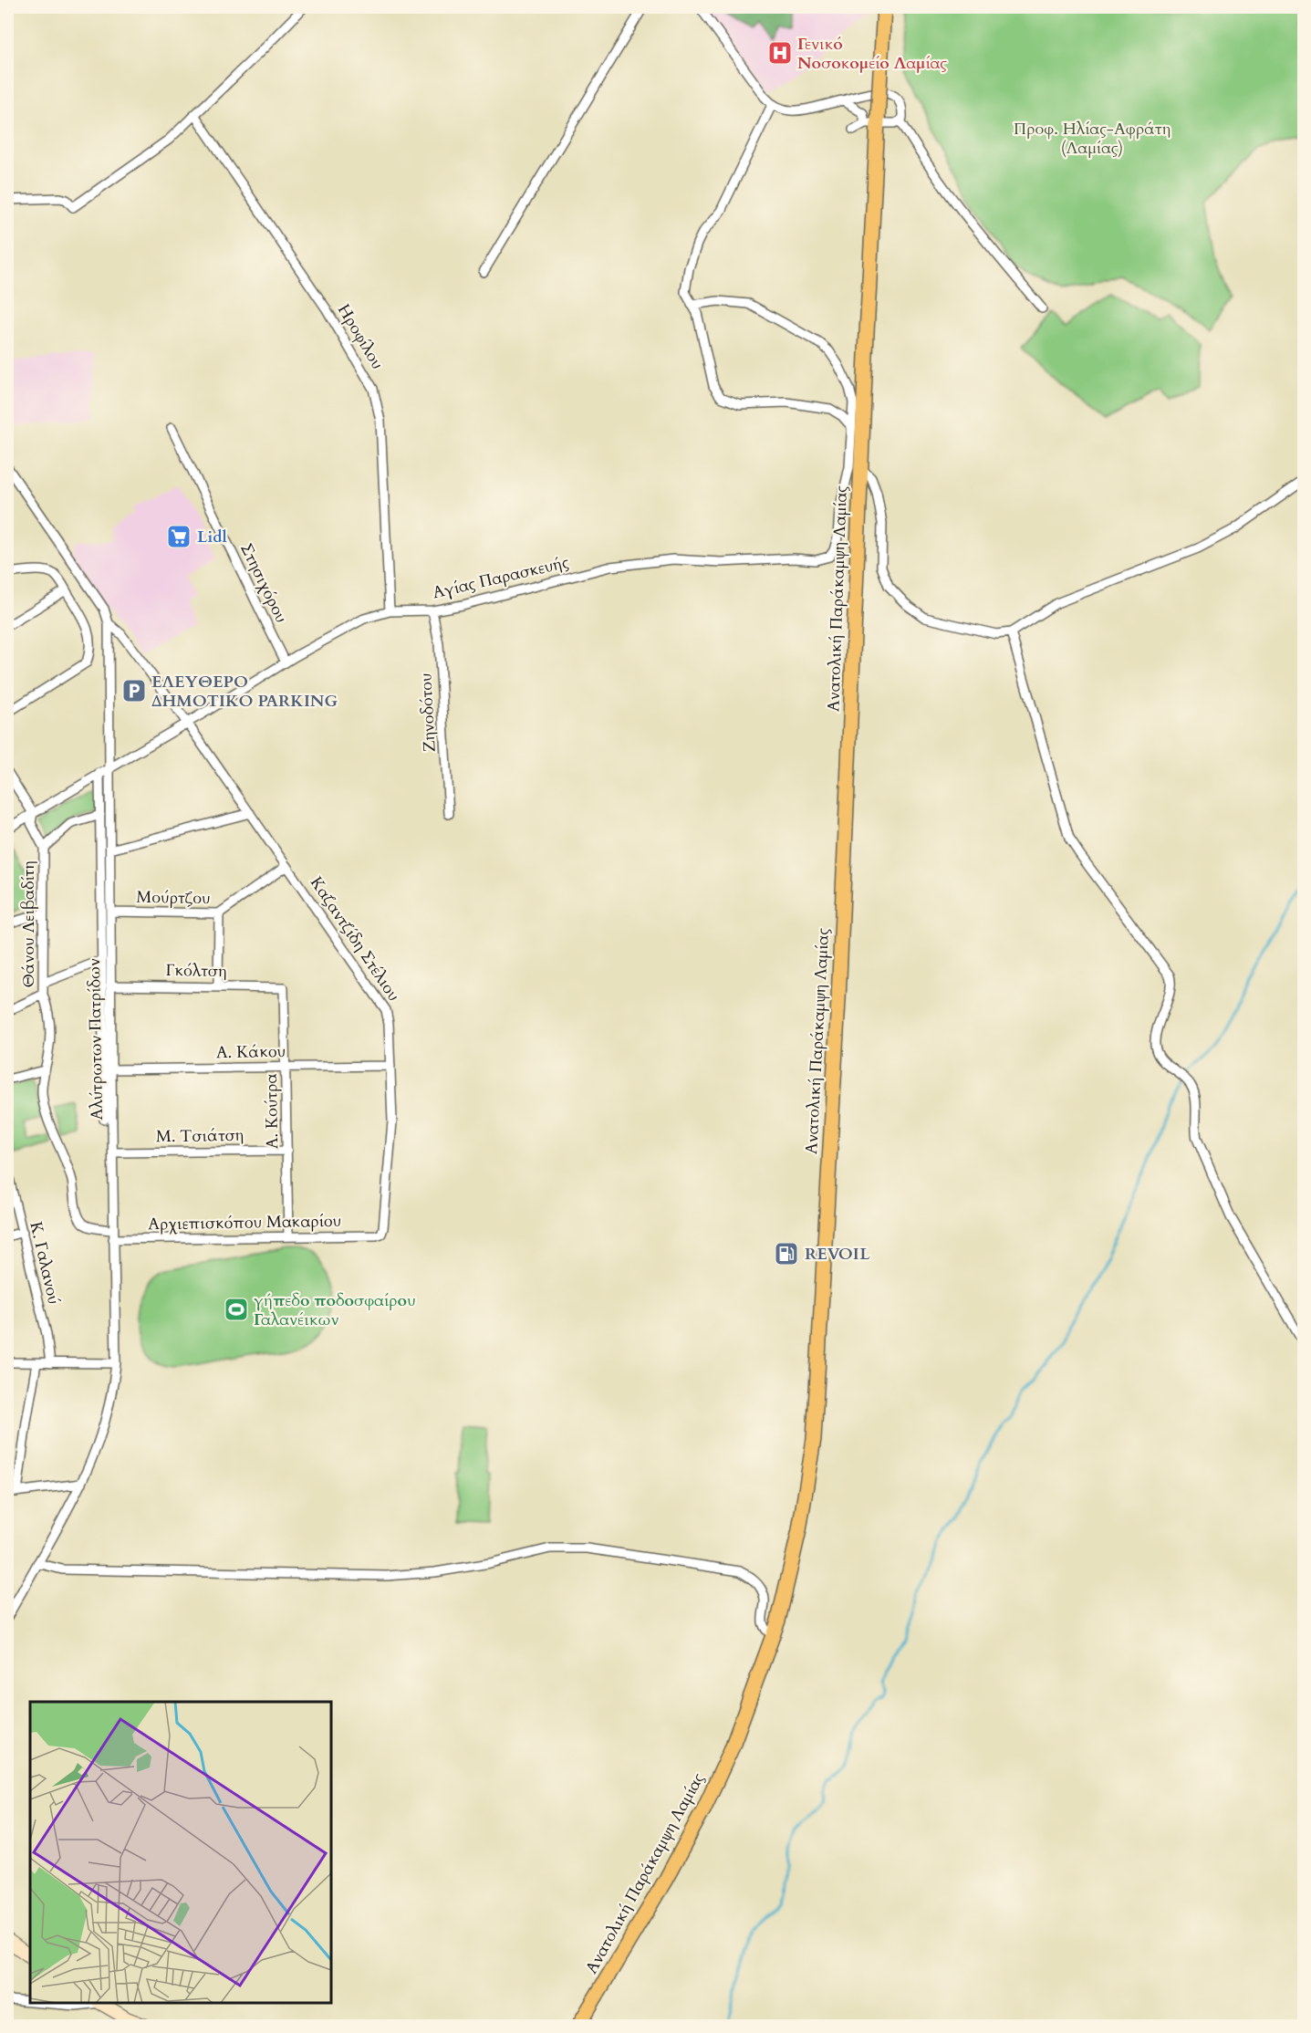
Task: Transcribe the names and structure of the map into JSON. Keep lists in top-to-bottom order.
{
  "streets": {
    "main road": ["Ανατολική Παράκαμψη Λαμίας"],
    "street": [
      "Ηροφίλου",
      "Αγίας Παρασκευής",
      "Στησιχόρου",
      "Ζηνοδότου",
      "Μούρτζου",
      "Θάνου Λειβαδίτη",
      "Καζαντζίδη Στέλιου",
      "Γκόλτση",
      "Αλύτρωτων Πατρίδων",
      "Α. Κάκου",
      "Α. Κούτρα",
      "Μ. Τσιάτση",
      "Αρχιεπισκόπου Μακαρίου",
      "Κ. Γαλανού"
    ]
  },
  "crossings": [
    ["Ηροφίλου", "Αγίας Παρασκευής"],
    ["Αγίας Παρασκευής", "Στησιχόρου"],
    ["Αγίας Παρασκευής", "Ανατολική Παράκαμψη Λαμίας"],
    ["Αγίας Παρασκευής", "Ζηνοδότου"],
    ["Αγίας Παρασκευής", "Θάνου Λειβαδίτη"],
    ["Αγίας Παρασκευής", "Καζαντζίδη Στέλιου"],
    ["Αγίας Παρασκευής", "Αλύτρωτων Πατρίδων"],
    ["Μούρτζου", "Καζαντζίδη Στέλιου"],
    ["Μούρτζου", "Αλύτρωτων Πατρίδων"],
    ["Θάνου Λειβαδίτη", "Αλύτρωτων Πατρίδων"],
    ["Θάνου Λειβαδίτη", "Αρχιεπισκόπου Μακαρίου"],
    ["Καζαντζίδη Στέλιου", "Αλύτρωτων Πατρίδων"],
    ["Καζαντζίδη Στέλιου", "Α. Κάκου"],
    ["Καζαντζίδη Στέλιου", "Αρχιεπισκόπου Μακαρίου"],
    ["Γκόλτση", "Αλύτρωτων Πατρίδων"],
    ["Γκόλτση", "Α. Κούτρα"],
    ["Αλύτρωτων Πατρίδων", "Α. Κάκου"],
    ["Αλύτρωτων Πατρίδων", "Μ. Τσιάτση"],
    ["Αλύτρωτων Πατρίδων", "Αρχιεπισκόπου Μακαρίου"],
    ["Α. Κάκου", "Α. Κούτρα"],
    ["Α. Κούτρα", "Μ. Τσιάτση"],
    ["Α. Κούτρα", "Αρχιεπισκόπου Μακαρίου"]
  ],
  "parks": ["Προφ. Ηλίας-Αφράτη (Λαμίας)"],
  "places": {
    "hospital": ["Γενικό Νοσοκομείο Λαμίας"],
    "supermarket": ["Lidl"],
    "parking": ["ΕΛΕΥΘΕΡΟ ΔΗΜΟΤΙΚΟ PARKING"],
    "fuel station": ["REVOIL"],
    "sports": ["γήπεδο ποδοσφαίρου Γαλανέικων"]
  }
}
